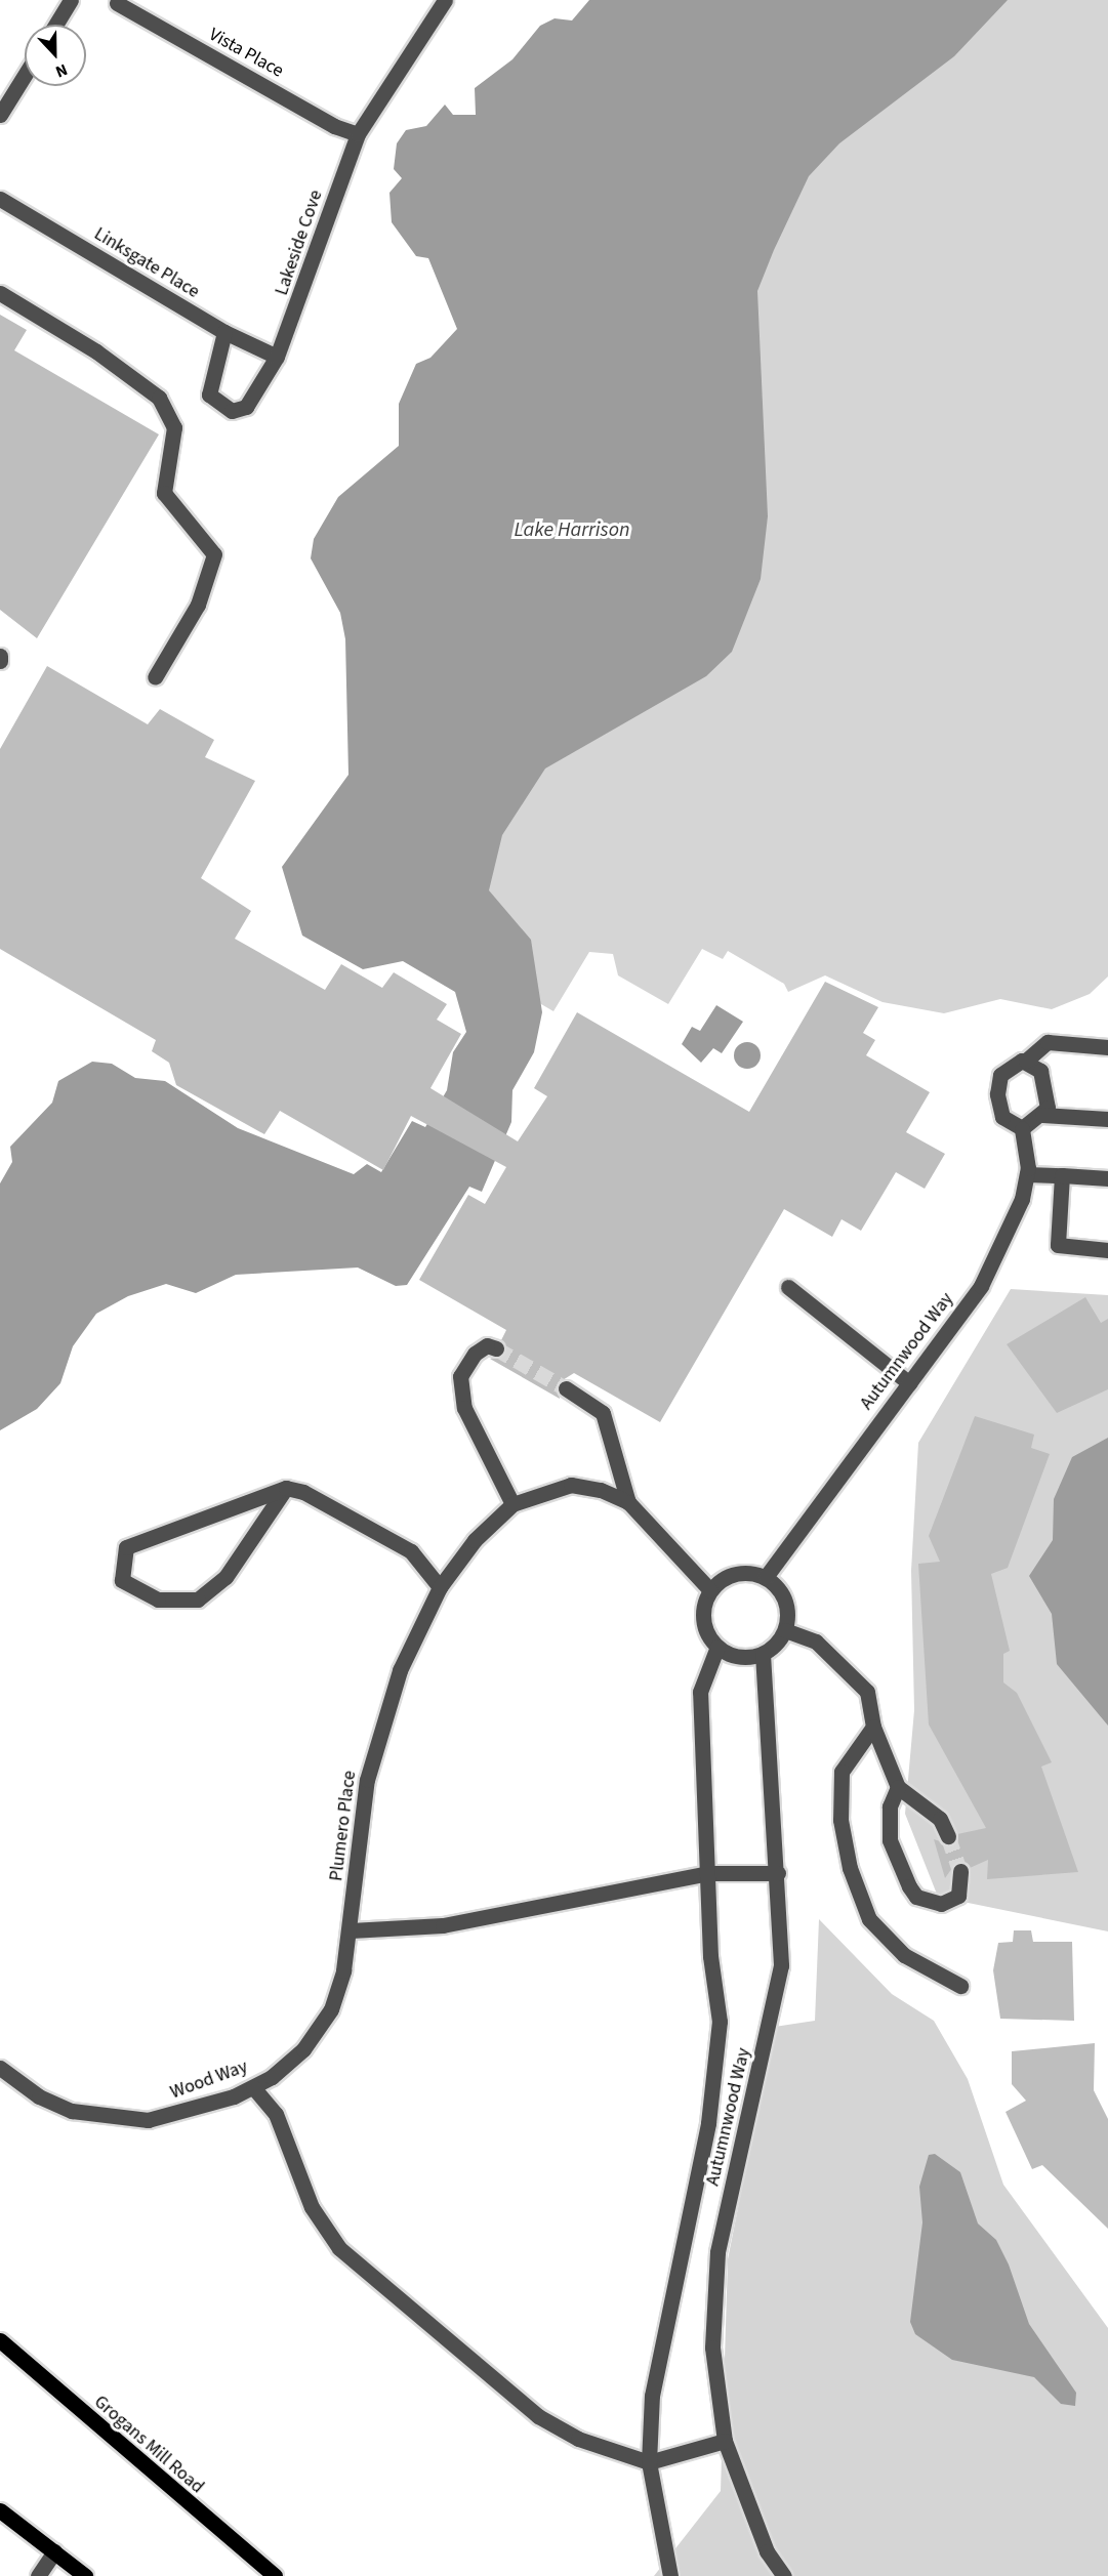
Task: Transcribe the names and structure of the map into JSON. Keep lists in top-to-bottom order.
{
  "streets": {
    "main road": ["Grogans Mill Road"],
    "street": [
      "Vista Place",
      "Lakeside Cove",
      "Linksgate Place",
      "Autumnwood Way",
      "Plumero Place",
      "Wood Way"
    ]
  },
  "crossings": [
    ["Vista Place", "Lakeside Cove"],
    ["Lakeside Cove", "Linksgate Place"],
    ["Plumero Place", "Wood Way"]
  ],
  "water": ["Lake Harrison"],
  "north": "bottom"
}
